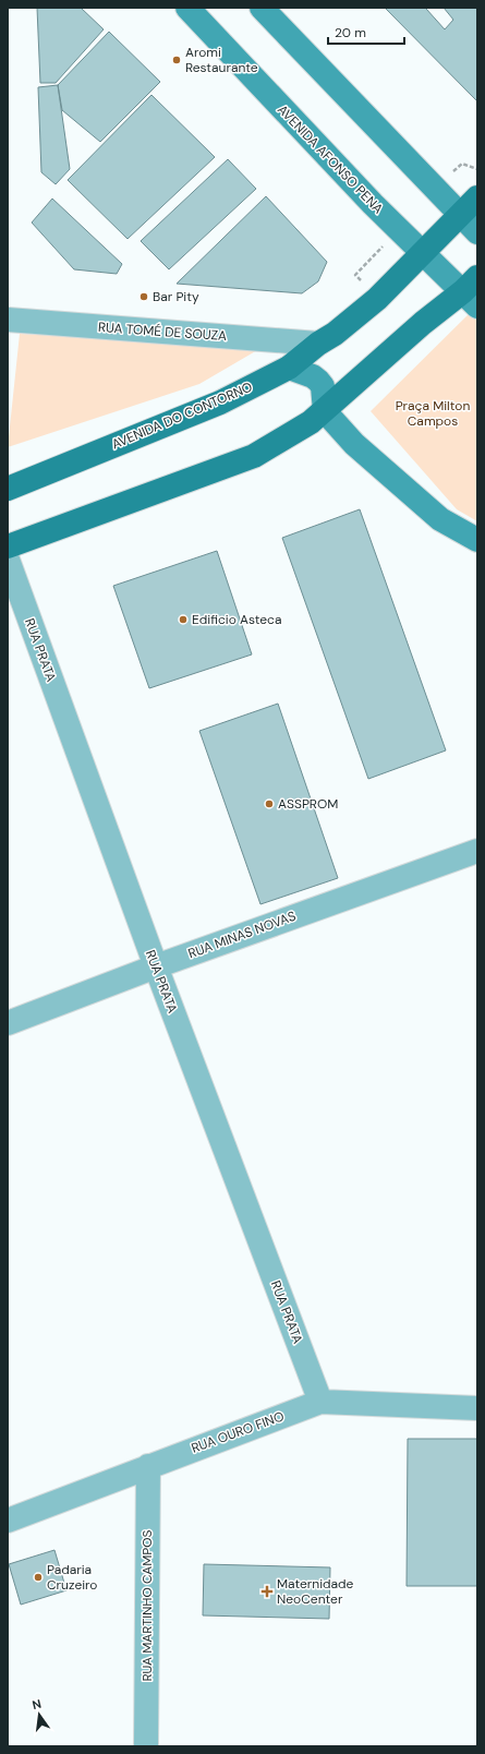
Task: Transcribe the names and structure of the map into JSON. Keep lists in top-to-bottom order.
{
  "streets": {
    "main road": ["AVENIDA AFONSO PENA", "AVENIDA DO CONTORNO"],
    "street": [
      "RUA TOMÉ DE SOUZA",
      "RUA PRATA",
      "RUA MINAS NOVAS",
      "RUA OURO FINO",
      "RUA MARTINHO CAMPOS"
    ]
  },
  "crossings": [
    ["AVENIDA AFONSO PENA", "AVENIDA DO CONTORNO"],
    ["RUA TOMÉ DE SOUZA", "AVENIDA DO CONTORNO"],
    ["RUA PRATA", "RUA MINAS NOVAS"],
    ["RUA PRATA", "RUA OURO FINO"],
    ["RUA OURO FINO", "RUA MARTINHO CAMPOS"]
  ],
  "parks": ["Praça Milton Campos"],
  "places": {
    "other": [
      "Aromi Restaurante",
      "Bar Pity",
      "Edificio Asteca",
      "ASSPROM",
      "Padaria Cruzeiro"
    ],
    "health": ["Maternidade NeoCenter"]
  },
  "scale_bar": "20 m",
  "north": "top"
}
